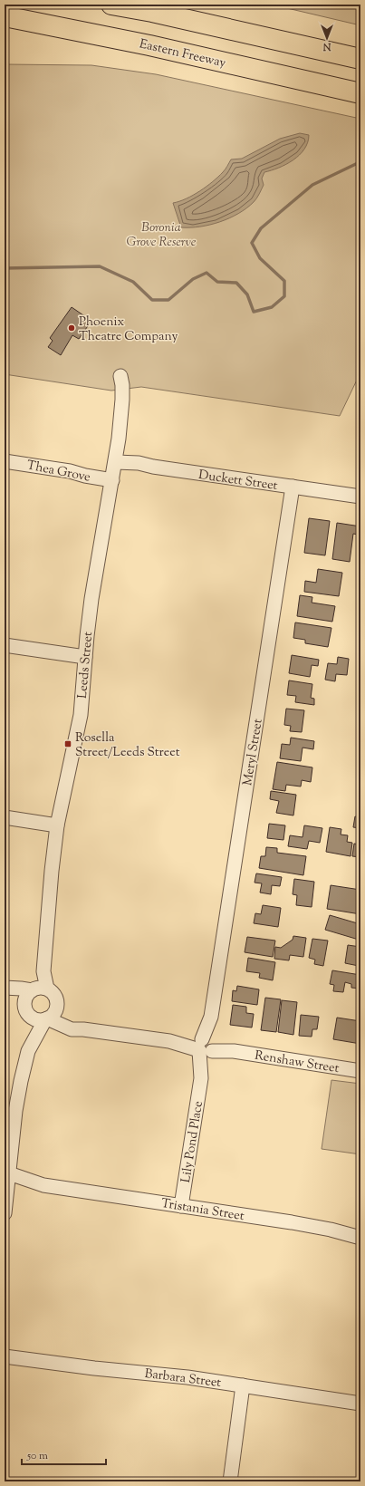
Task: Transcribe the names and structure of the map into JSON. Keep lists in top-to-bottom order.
{
  "streets": {
    "highway": ["Eastern Freeway"],
    "street": [
      "Thea Grove",
      "Duckett Street",
      "Leeds Street",
      "Meryl Street",
      "Renshaw Street",
      "Lily Pond Place",
      "Tristania Street",
      "Barbara Street"
    ]
  },
  "crossings": [
    ["Thea Grove", "Leeds Street"],
    ["Duckett Street", "Leeds Street"],
    ["Duckett Street", "Meryl Street"],
    ["Leeds Street", "Renshaw Street"],
    ["Meryl Street", "Renshaw Street"],
    ["Meryl Street", "Lily Pond Place"],
    ["Renshaw Street", "Lily Pond Place"],
    ["Lily Pond Place", "Tristania Street"]
  ],
  "parks": ["Boronia Grove Reserve"],
  "places": {
    "other": ["Phoenix Theatre Company"],
    "transit": ["Rosella Street/Leeds Street"]
  },
  "scale_bar": "50 m",
  "north": "bottom"
}
